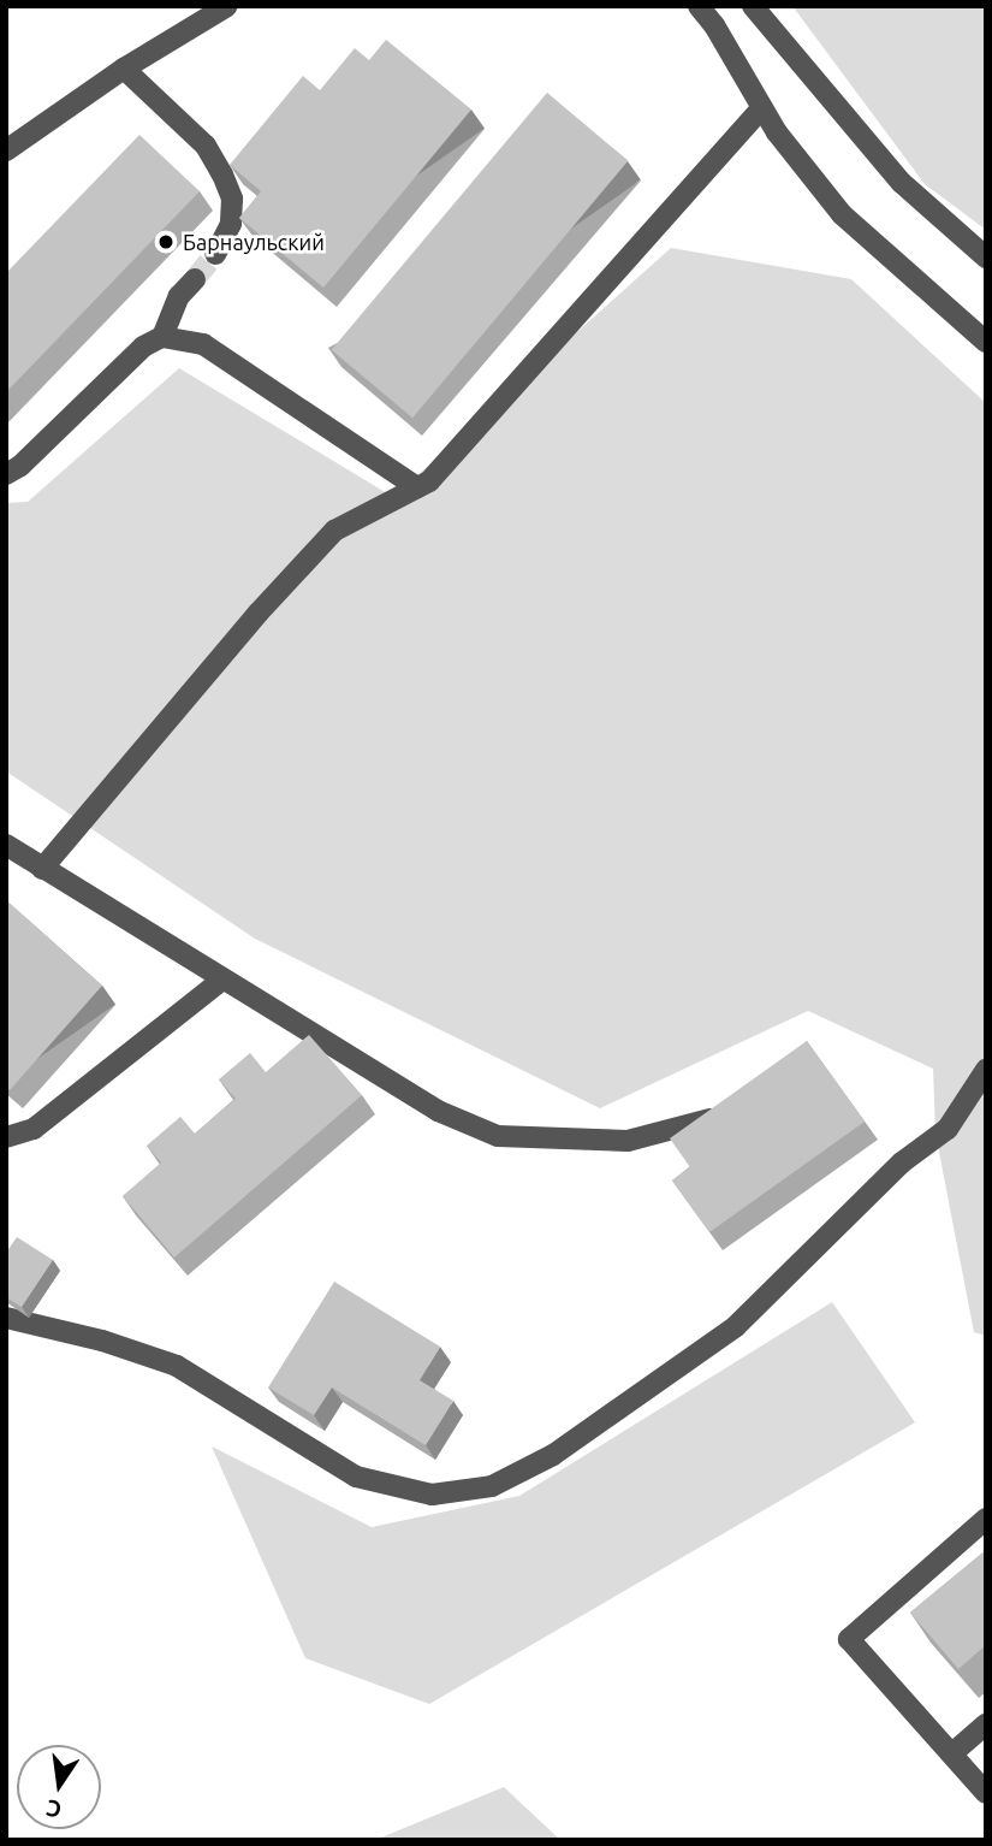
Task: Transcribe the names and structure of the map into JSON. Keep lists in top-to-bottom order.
{
  "places": ["Барнаульский"],
  "north": "bottom"
}
